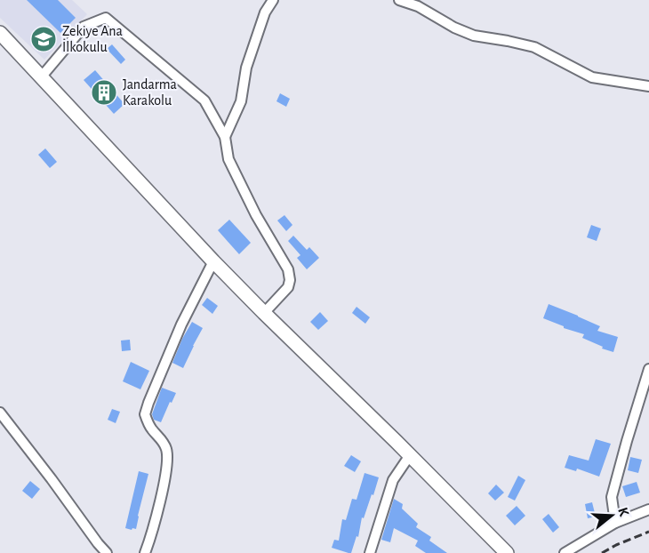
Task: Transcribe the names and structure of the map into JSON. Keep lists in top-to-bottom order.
{
  "places": {
    "school or university": ["Zekiye Ana İlkokulu"],
    "building": ["Jandarma Karakolu"]
  },
  "north": "right"
}
